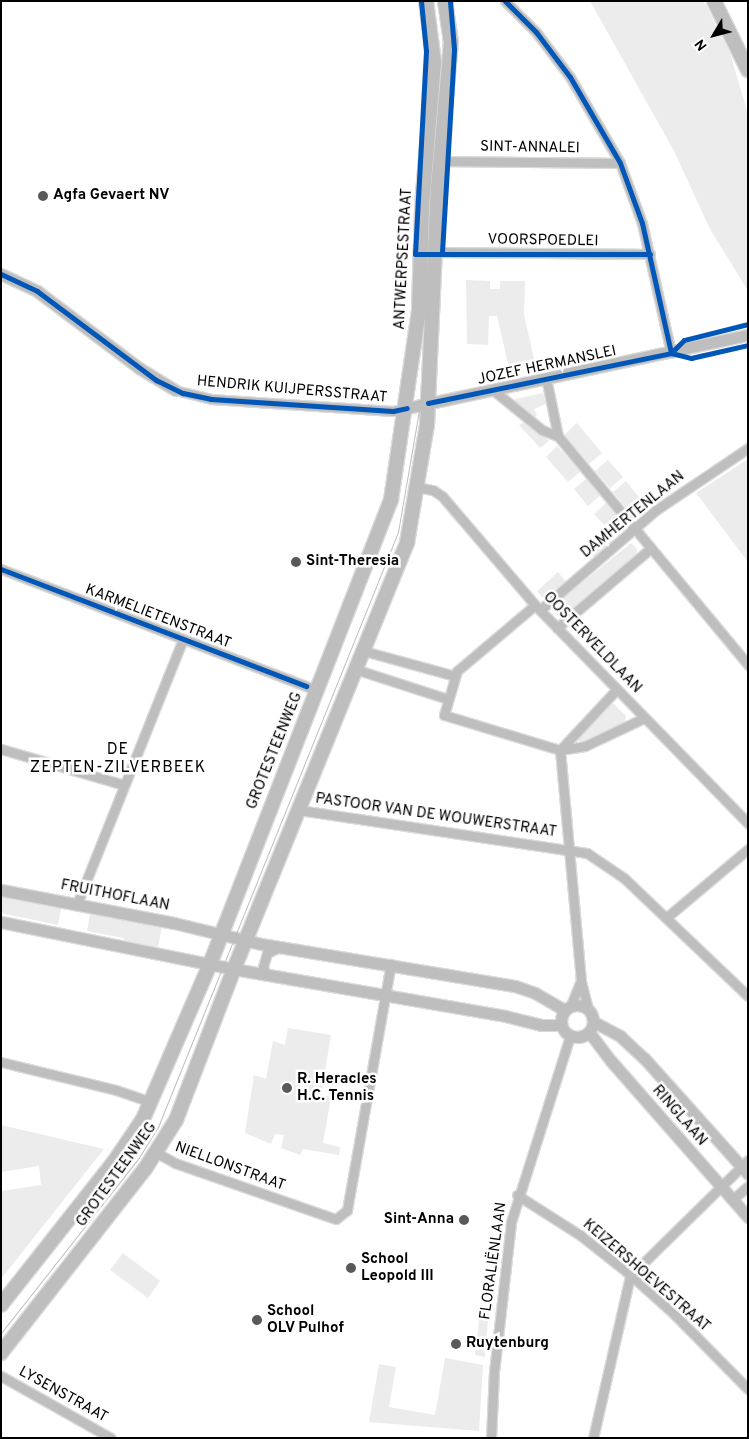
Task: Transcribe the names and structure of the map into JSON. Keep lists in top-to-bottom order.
{
  "streets": {
    "main road": ["ANTWERPSESTRAAT", "GROTESTEENWEG"],
    "street": [
      "SINT-ANNALEI",
      "VOORSPOEDLEI",
      "JOZEF HERMANSLEI",
      "HENDRIK KUIJPERSSTRAAT",
      "DAMHERTENLAAN",
      "KARMELIETENSTRAAT",
      "OOSTERVELDLAAN",
      "PASTOOR VAN DE WOUWERSTRAAT",
      "FRUITHOFLAAN",
      "RINGLAAN",
      "NIELLONSTRAAT",
      "FLORALIËNLAAN",
      "KEIZERSHOEVESTRAAT",
      "LYSENSTRAAT"
    ]
  },
  "crossings": [
    ["SINT-ANNALEI", "ANTWERPSESTRAAT"],
    ["VOORSPOEDLEI", "ANTWERPSESTRAAT"],
    ["ANTWERPSESTRAAT", "JOZEF HERMANSLEI"],
    ["ANTWERPSESTRAAT", "HENDRIK KUIJPERSSTRAAT"],
    ["ANTWERPSESTRAAT", "OOSTERVELDLAAN"],
    ["ANTWERPSESTRAAT", "GROTESTEENWEG"],
    ["HENDRIK KUIJPERSSTRAAT", "GROTESTEENWEG"],
    ["DAMHERTENLAAN", "OOSTERVELDLAAN"],
    ["KARMELIETENSTRAAT", "GROTESTEENWEG"],
    ["GROTESTEENWEG", "FRUITHOFLAAN"],
    ["GROTESTEENWEG", "NIELLONSTRAAT"],
    ["RINGLAAN", "FLORALIËNLAAN"],
    ["FLORALIËNLAAN", "KEIZERSHOEVESTRAAT"]
  ],
  "districts": ["DE ZEPTEN-ZILVERBEEK"],
  "places": [
    "Agfa Gevaert NV",
    "Sint-Theresia",
    "R. Heracles H.C. Tennis",
    "Sint-Anna",
    "School Leopold III",
    "School OLV Pulhof",
    "Ruytenburg"
  ],
  "north": "bottom left"
}
